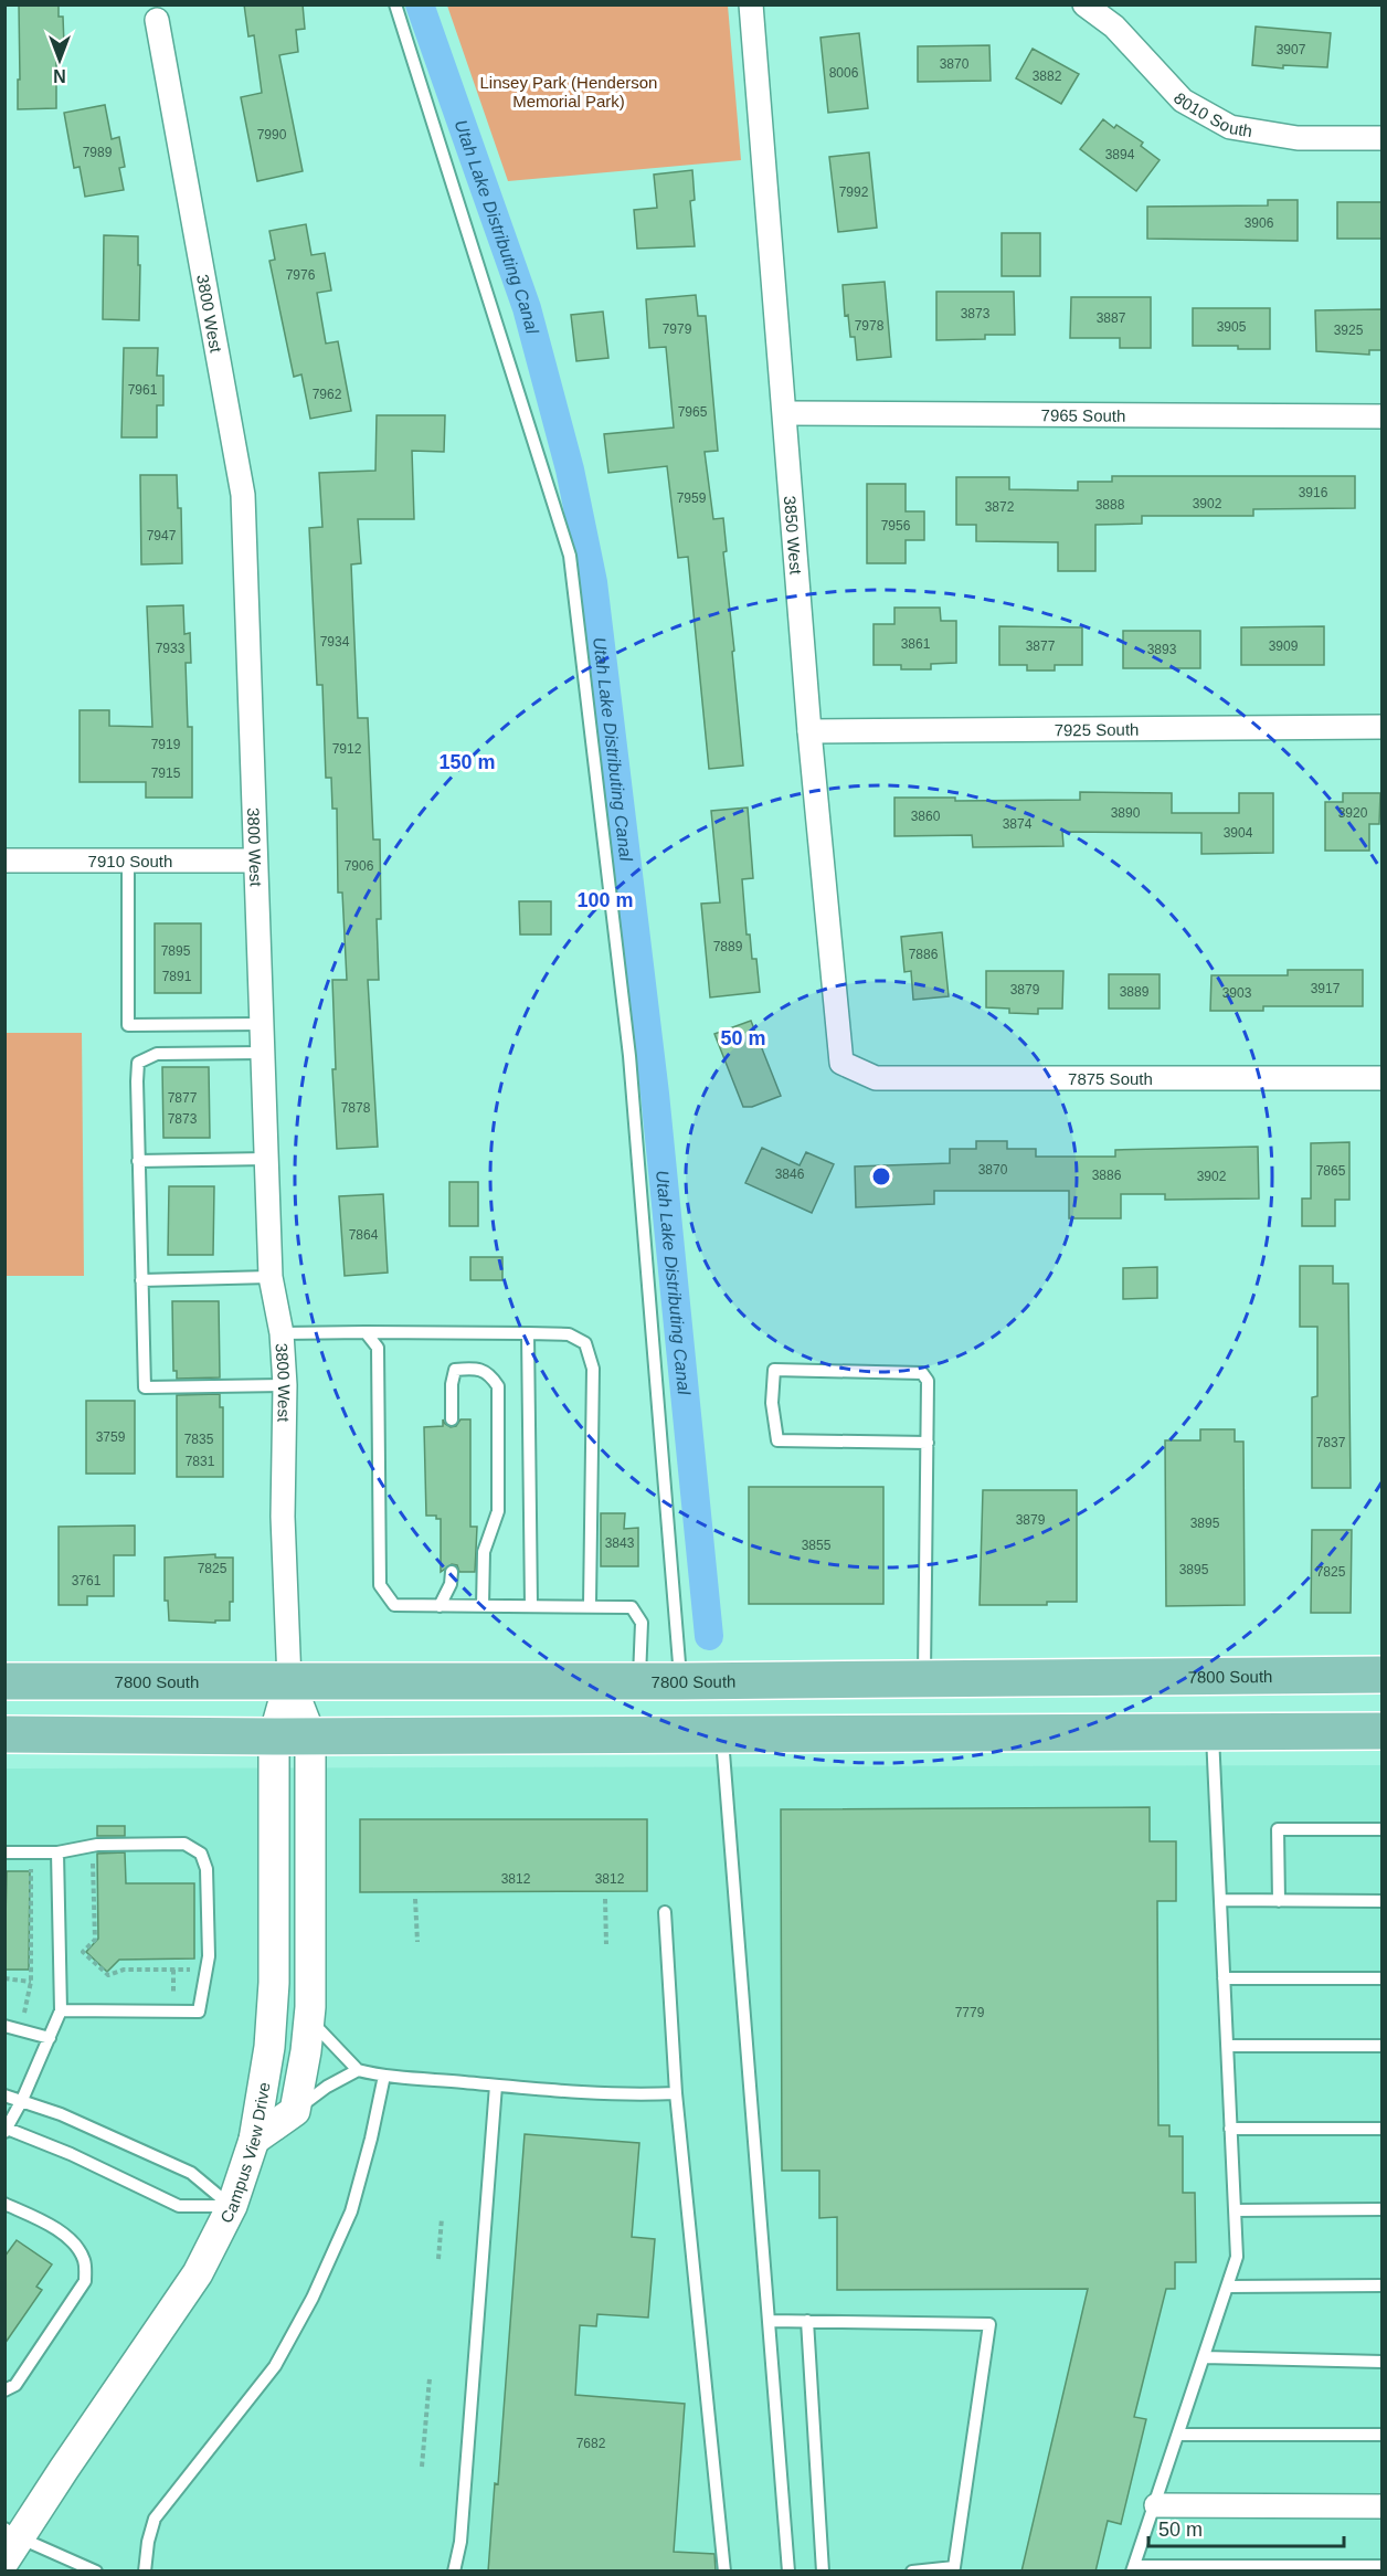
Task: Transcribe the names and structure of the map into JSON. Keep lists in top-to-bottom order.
{
  "streets": {
    "main road": ["7800 South"],
    "street": [
      "8010 South",
      "3800 West",
      "7965 South",
      "3850 West",
      "7925 South",
      "7910 South",
      "7875 South",
      "Campus View Drive"
    ]
  },
  "crossings": [
    ["3800 West", "7910 South"],
    ["3800 West", "7800 South"],
    ["3800 West", "Campus View Drive"],
    ["7965 South", "3850 West"],
    ["3850 West", "7925 South"],
    ["3850 West", "7875 South"],
    ["7800 South", "Campus View Drive"]
  ],
  "water": ["Utah Lake Distributing Canal"],
  "parks": ["Linsey Park (Henderson Memorial Park)"],
  "house_numbers": [
    "3907",
    "3870",
    "8006",
    "3882",
    "7990",
    "7989",
    "3894",
    "7992",
    "3906",
    "7976",
    "3873",
    "3887",
    "7978",
    "3905",
    "7979",
    "3925",
    "7961",
    "7962",
    "7965",
    "3916",
    "7959",
    "3902",
    "3888",
    "3872",
    "7956",
    "7947",
    "7934",
    "3861",
    "3877",
    "3909",
    "7933",
    "3893",
    "7919",
    "7912",
    "7915",
    "3890",
    "3920",
    "3860",
    "3874",
    "3904",
    "7906",
    "7889",
    "7895",
    "7886",
    "7891",
    "3917",
    "3879",
    "3889",
    "3903",
    "7877",
    "7878",
    "7873",
    "3870",
    "7865",
    "3846",
    "3886",
    "3902",
    "7864",
    "3759",
    "7835",
    "7837",
    "7831",
    "3879",
    "3895",
    "3843",
    "3855",
    "7825",
    "3895",
    "7825",
    "3761",
    "3812",
    "3812",
    "7779",
    "7682"
  ],
  "scale_bar": "50 m",
  "north": "bottom",
  "rings": ["150 m", "100 m", "50 m"]
}
